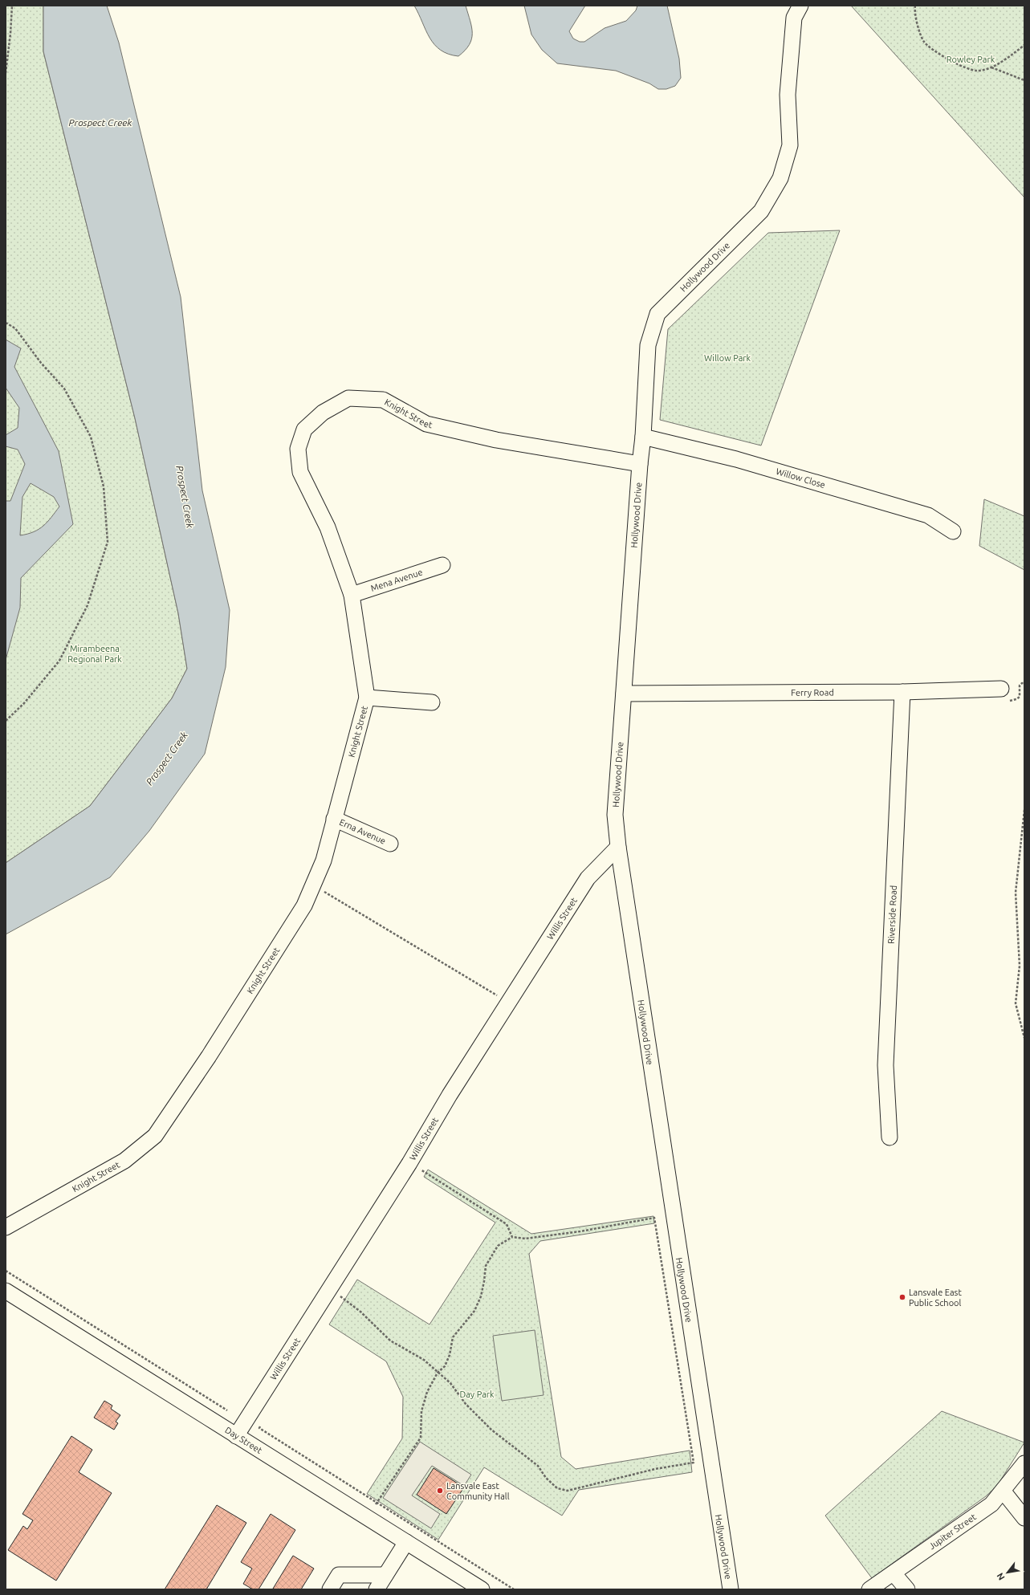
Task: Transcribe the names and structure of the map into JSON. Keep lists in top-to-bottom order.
{
  "streets": {
    "street": [
      "Hollywood Drive",
      "Knight Street",
      "Willow Close",
      "Mena Avenue",
      "Ferry Road",
      "Erna Avenue",
      "Riverside Road",
      "Willis Street",
      "Day Street",
      "Jupiter Street"
    ]
  },
  "crossings": [
    ["Hollywood Drive", "Knight Street"],
    ["Hollywood Drive", "Willow Close"],
    ["Hollywood Drive", "Ferry Road"],
    ["Hollywood Drive", "Willis Street"],
    ["Knight Street", "Mena Avenue"],
    ["Knight Street", "Erna Avenue"],
    ["Ferry Road", "Riverside Road"],
    ["Willis Street", "Day Street"]
  ],
  "water": ["Prospect Creek"],
  "parks": [
    "Rowley Park",
    "Willow Park",
    "Mirambeena Regional Park",
    "Day Park"
  ],
  "places": ["Lansvale East Public School", "Lansvale East Community Hall"],
  "north": "bottom left"
}
